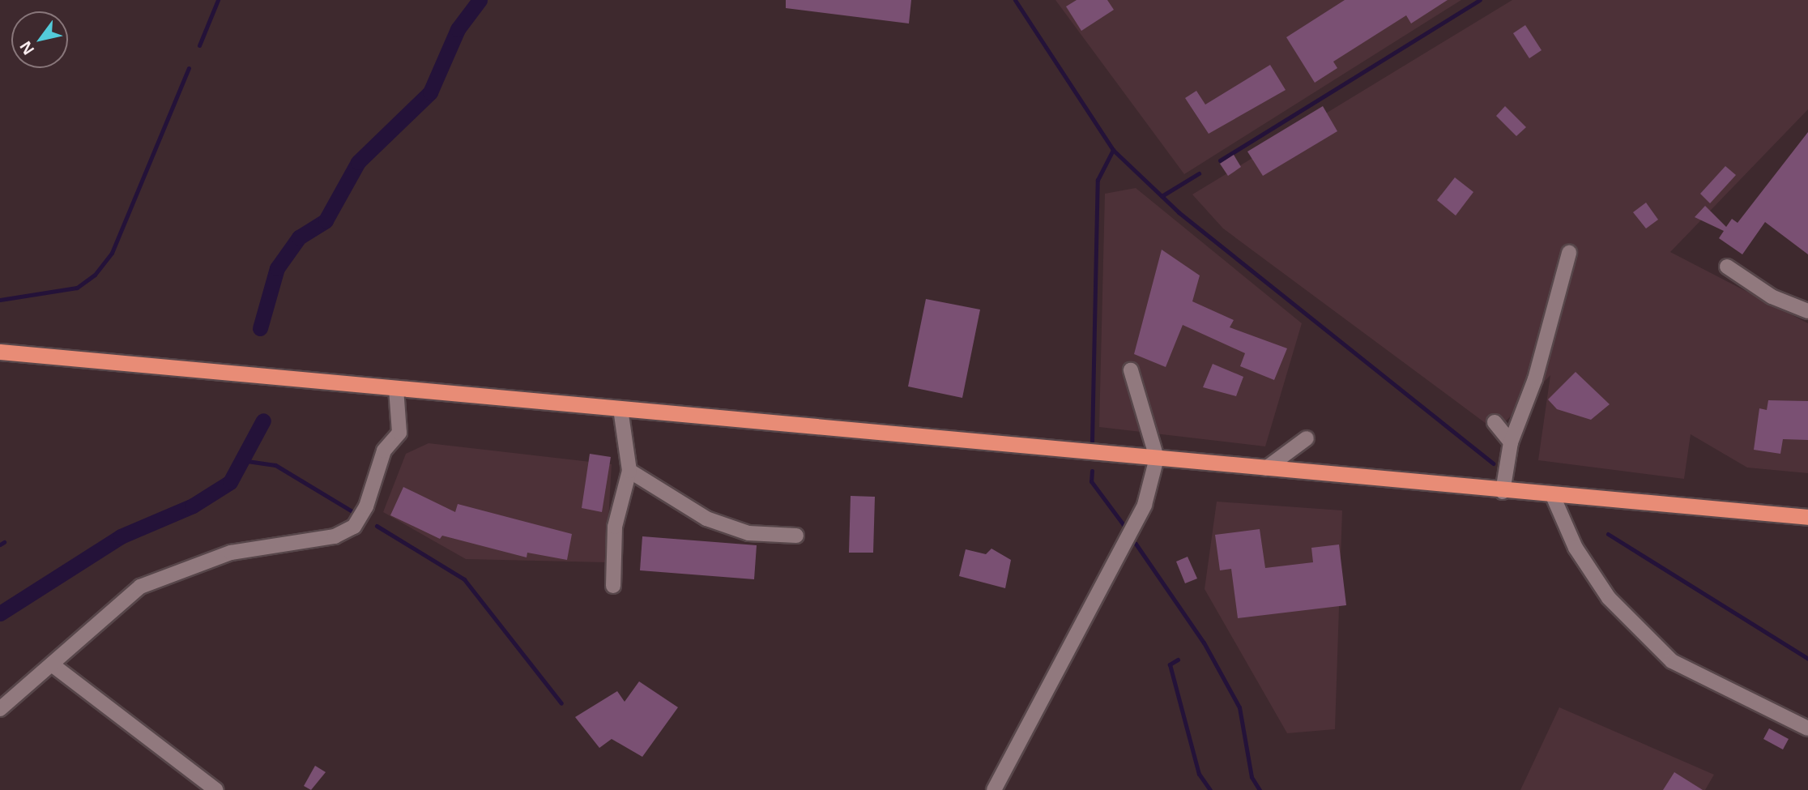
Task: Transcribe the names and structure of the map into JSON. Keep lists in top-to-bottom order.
{
  "north": "bottom left"
}
